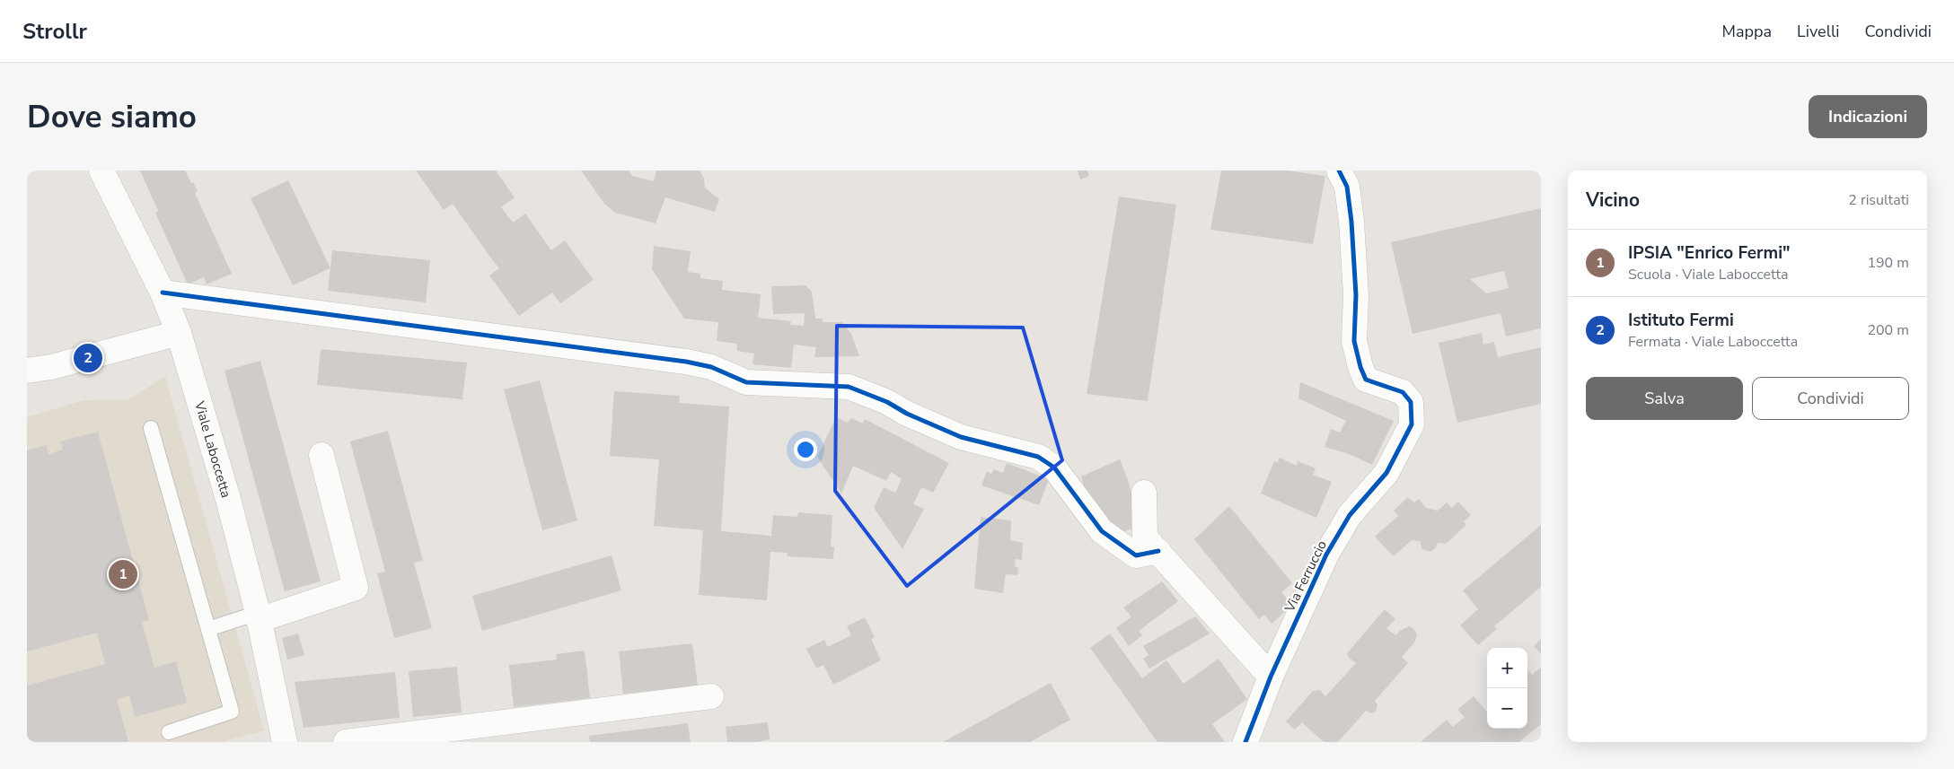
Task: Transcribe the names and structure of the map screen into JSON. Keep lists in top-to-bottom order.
{
  "streets": {
    "street": ["Viale Laboccetta", "Via Ferruccio"]
  },
  "page": {
    "header": "Strollr",
    "nav": ["Mappa", "Livelli", "Condividi"],
    "buttons": [
      "Indicazioni",
      ["Salva", "Condividi"]
    ],
    "title": "Dove siamo",
    "heading": ["Vicino", "2 risultati"],
    "list": [
      {
        "mark": "1",
        "name": "IPSIA \"Enrico Fermi\"",
        "note": "Scuola · Viale Laboccetta",
        "value": "190 m"
      },
      {
        "mark": "2",
        "name": "Istituto Fermi",
        "note": "Fermata · Viale Laboccetta",
        "value": "200 m"
      }
    ],
    "pins": ["2", "1"],
    "map_buttons": ["+", "−"]
  }
}
